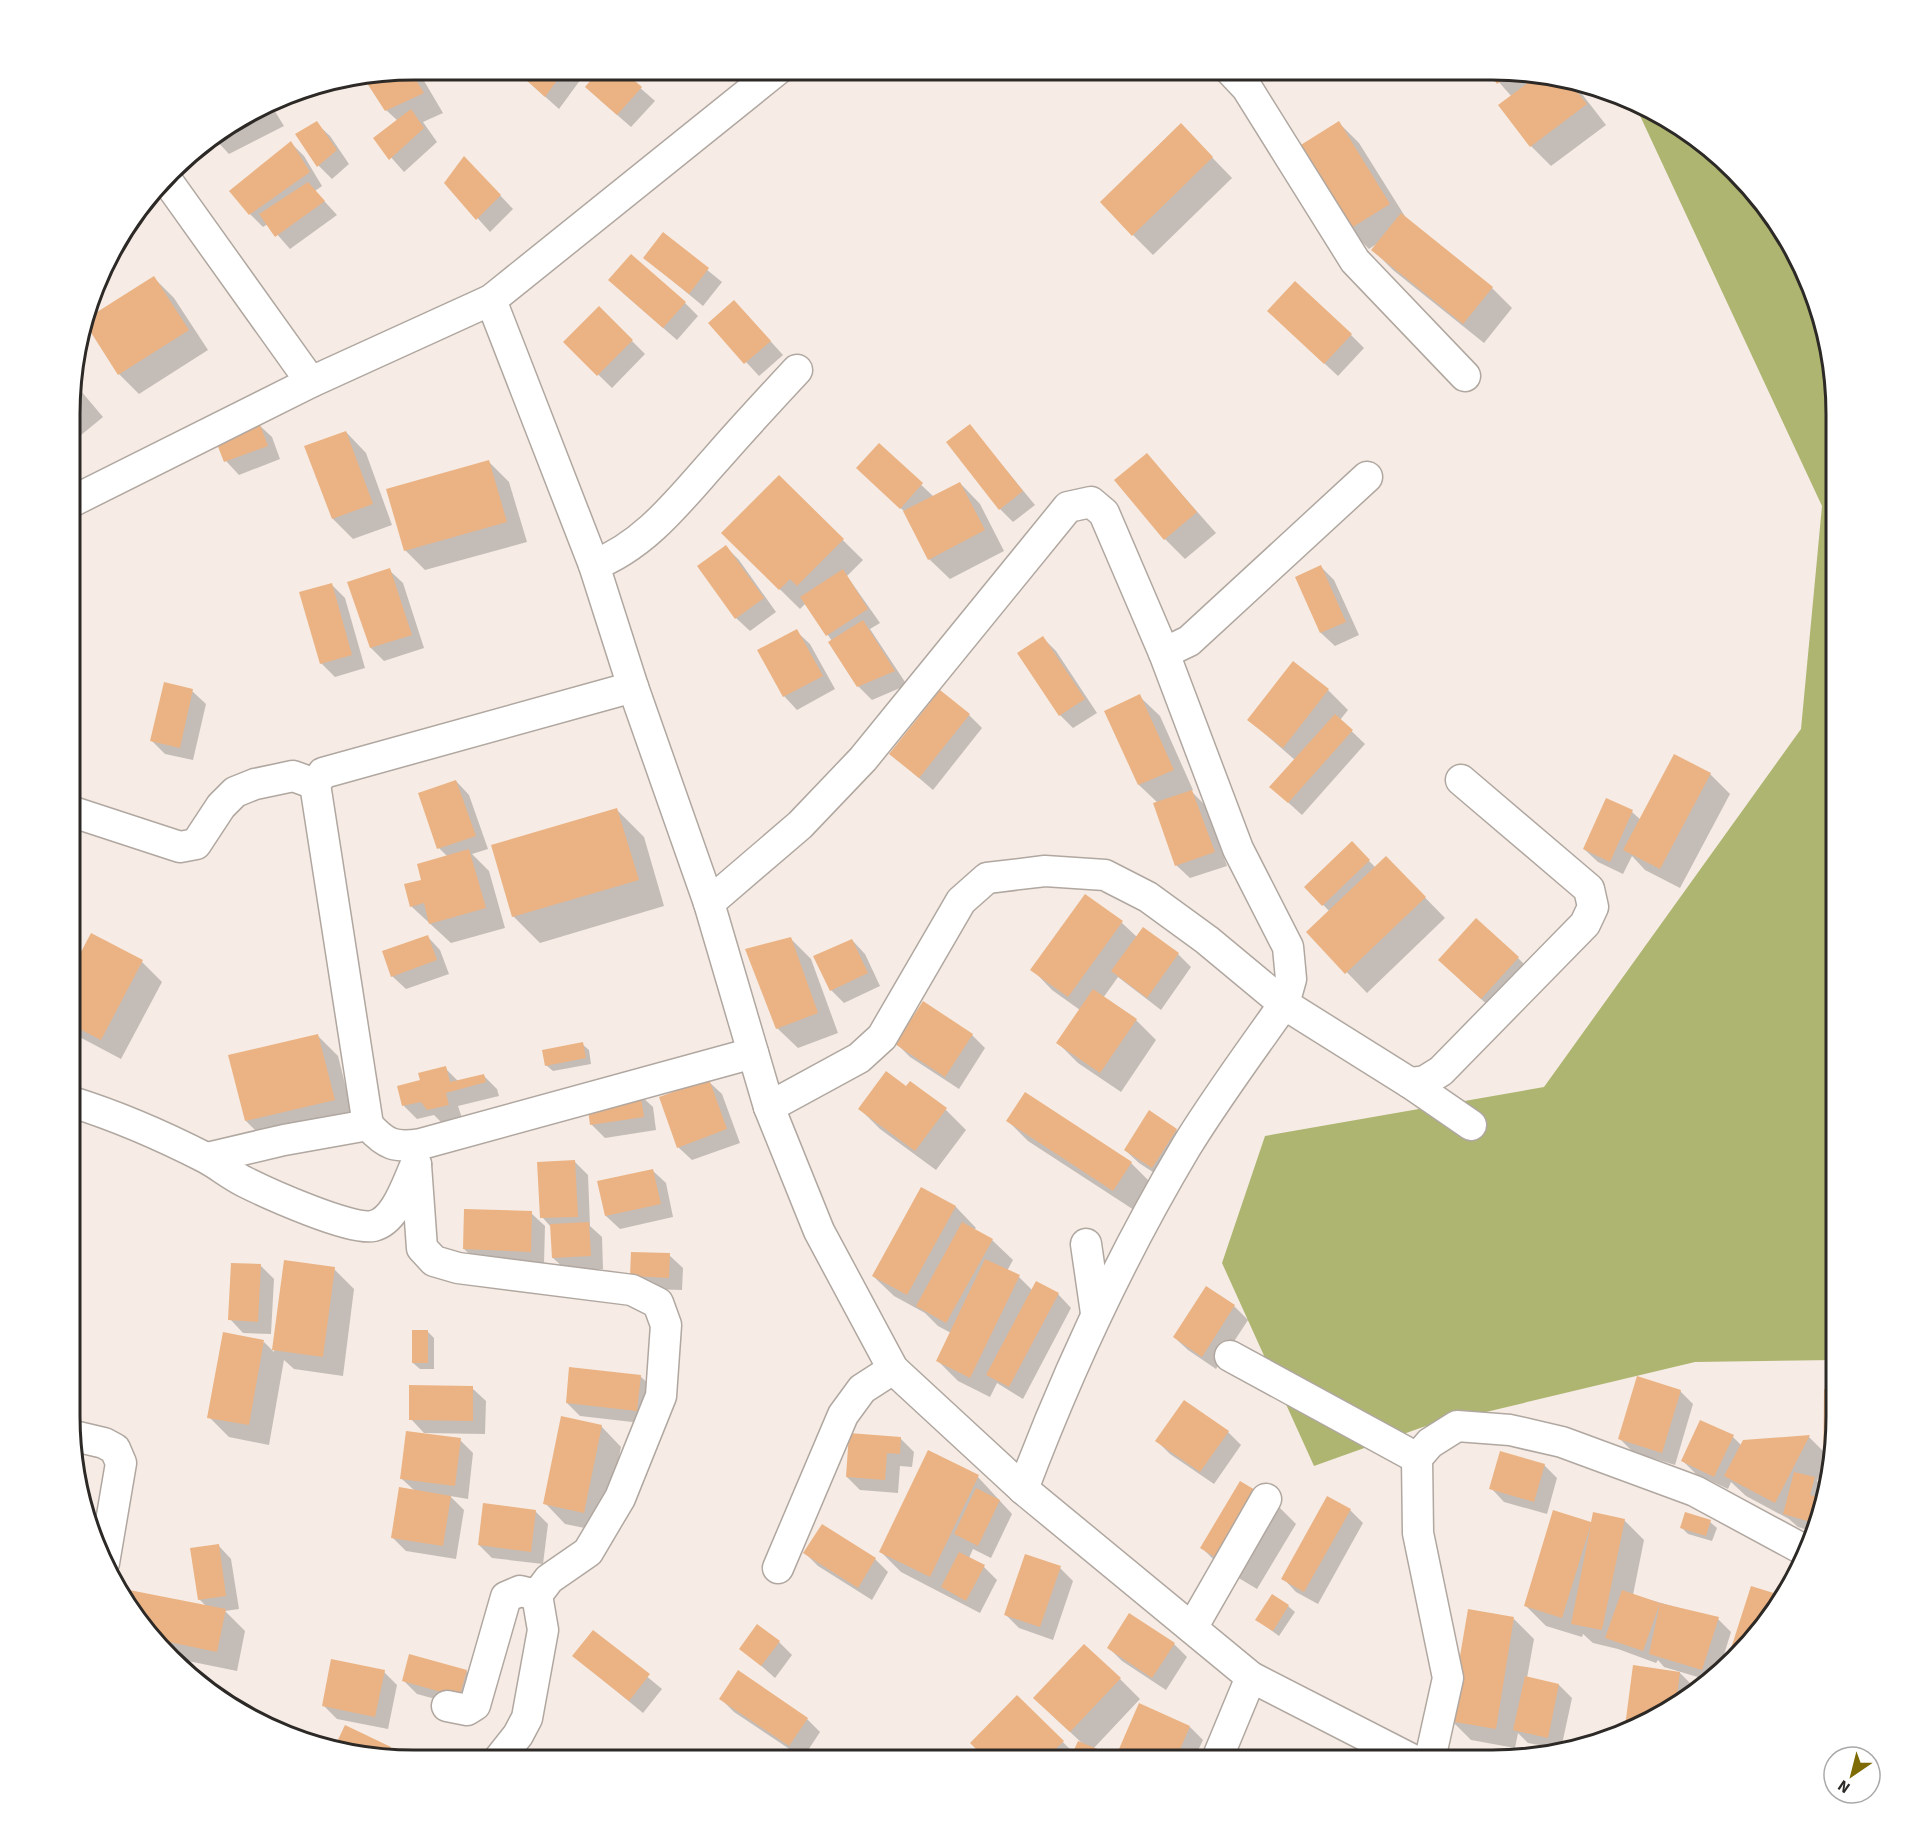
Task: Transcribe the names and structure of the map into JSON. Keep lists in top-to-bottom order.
{
  "north": "bottom left"
}
